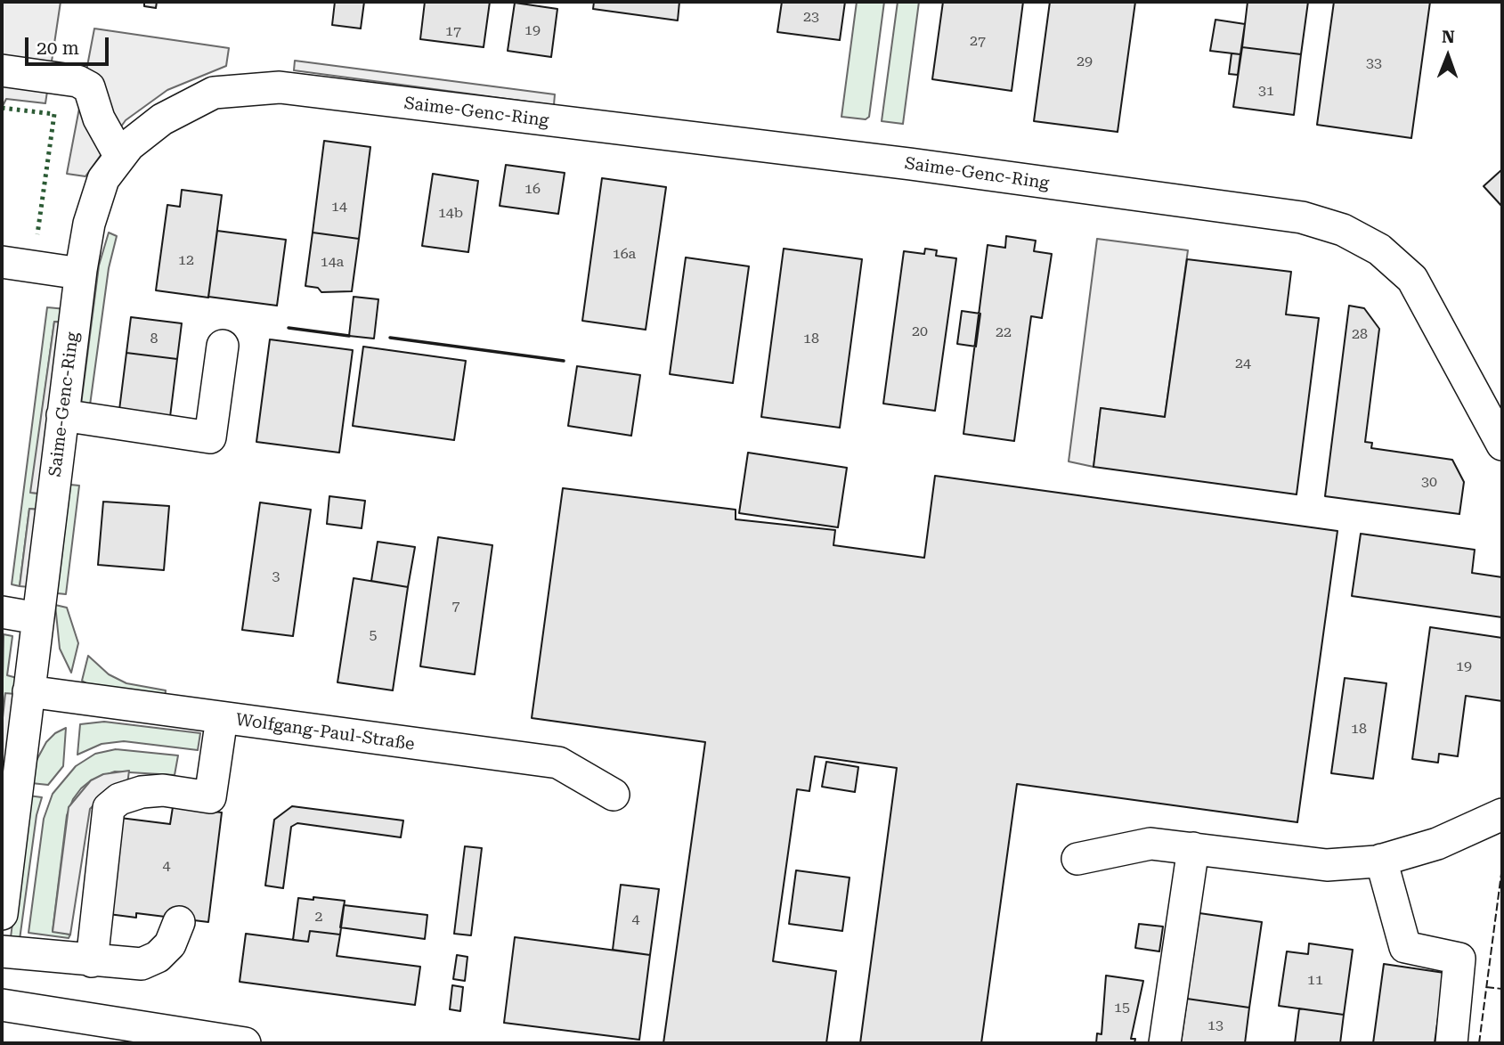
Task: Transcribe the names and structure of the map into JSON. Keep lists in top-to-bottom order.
{
  "streets": {
    "street": ["Saime-Genc-Ring", "Wolfgang-Paul-Straße"]
  },
  "crossings": [
    ["Saime-Genc-Ring", "Wolfgang-Paul-Straße"]
  ],
  "house_numbers": [
    "23",
    "19",
    "17",
    "27",
    "29",
    "33",
    "31",
    "16",
    "14",
    "14b",
    "16a",
    "12",
    "14a",
    "20",
    "22",
    "28",
    "8",
    "18",
    "24",
    "30",
    "3",
    "7",
    "5",
    "19",
    "18",
    "4",
    "2",
    "4",
    "11",
    "15",
    "13"
  ],
  "scale_bar": "20 m",
  "north": "top"
}
